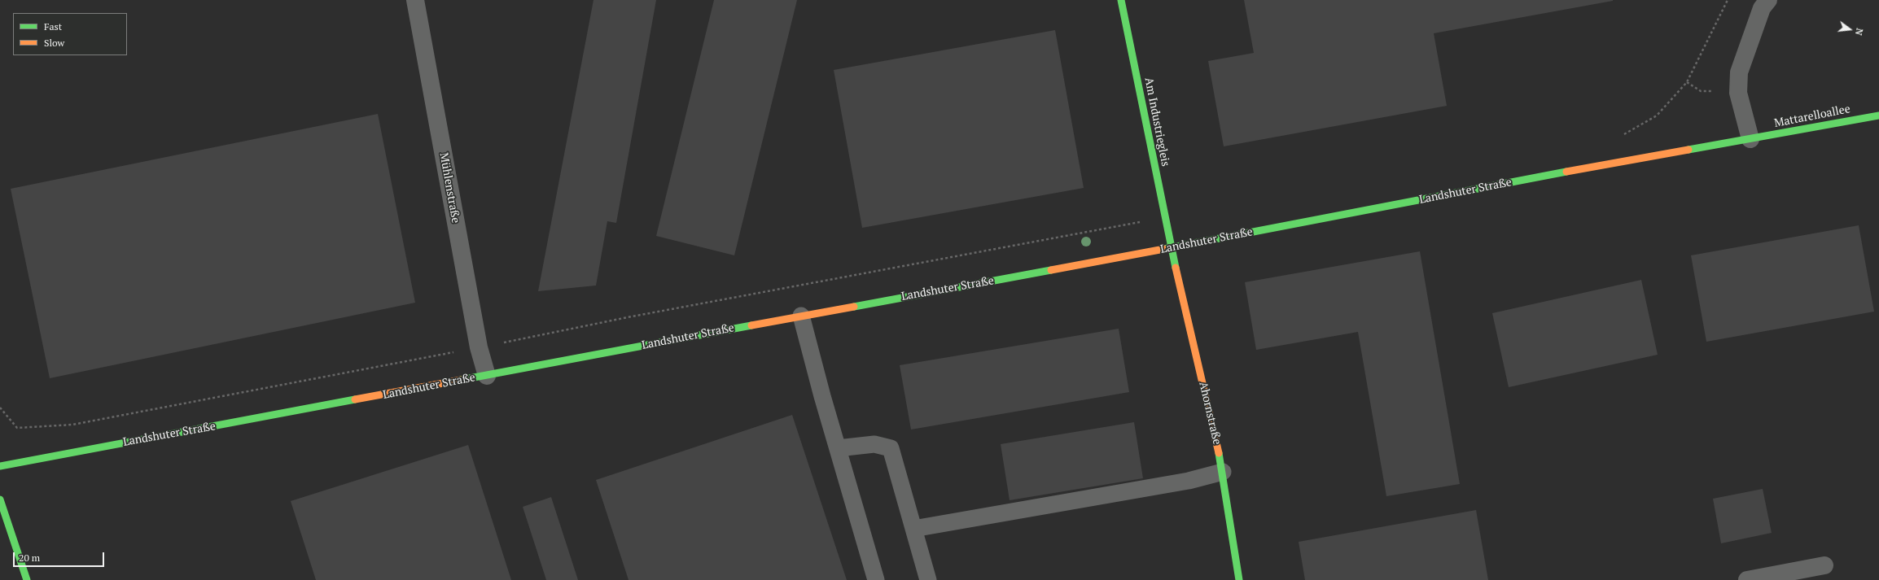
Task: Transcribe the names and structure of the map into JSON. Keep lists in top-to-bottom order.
{
  "streets": {
    "street": [
      "Mattarelloallee",
      "Am Industriegleis",
      "Mühlenstraße",
      "Landshuter Straße",
      "Ahornstraße"
    ]
  },
  "crossings": [
    ["Mattarelloallee", "Landshuter Straße"],
    ["Am Industriegleis", "Landshuter Straße"],
    ["Am Industriegleis", "Ahornstraße"],
    ["Mühlenstraße", "Landshuter Straße"],
    ["Landshuter Straße", "Ahornstraße"]
  ],
  "legend": ["Fast", "Slow"],
  "scale_bar": "20 m",
  "north": "right"
}
